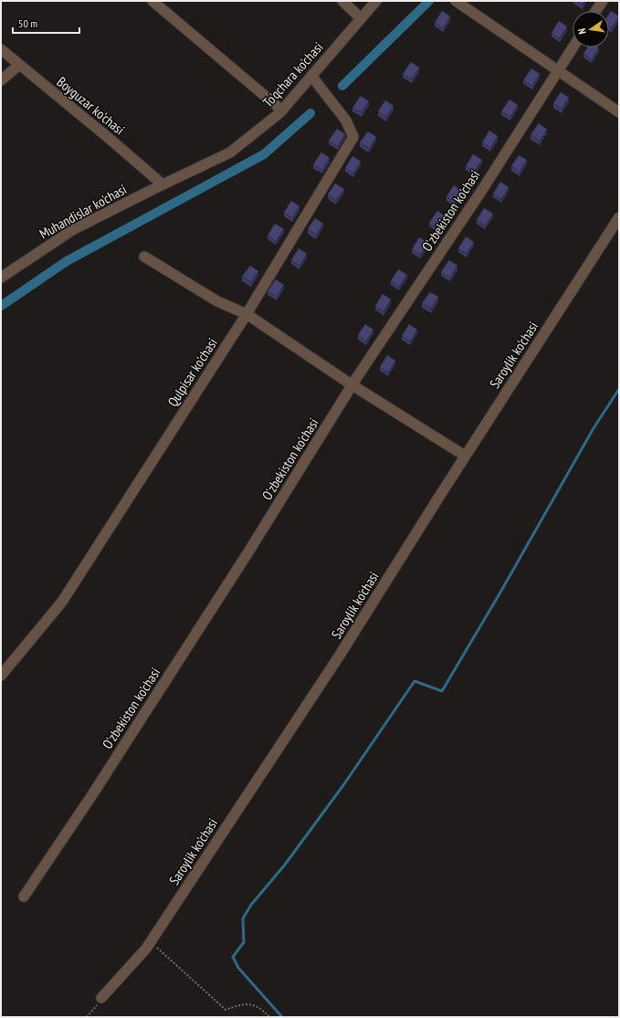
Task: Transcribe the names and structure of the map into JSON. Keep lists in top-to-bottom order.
{
  "streets": {
    "street": [
      "To'qchara ko'chasi",
      "Boyguzar ko'chasi",
      "O'zbekiston ko'chasi",
      "Muhandislar ko'chasi",
      "Saroylik ko'chasi",
      "Qulpisar ko'chasi"
    ]
  },
  "crossings": [
    ["To'qchara ko'chasi", "Boyguzar ko'chasi"],
    ["To'qchara ko'chasi", "Muhandislar ko'chasi"],
    ["To'qchara ko'chasi", "Qulpisar ko'chasi"],
    ["Boyguzar ko'chasi", "Muhandislar ko'chasi"]
  ],
  "scale_bar": "50 m",
  "north": "left"
}
